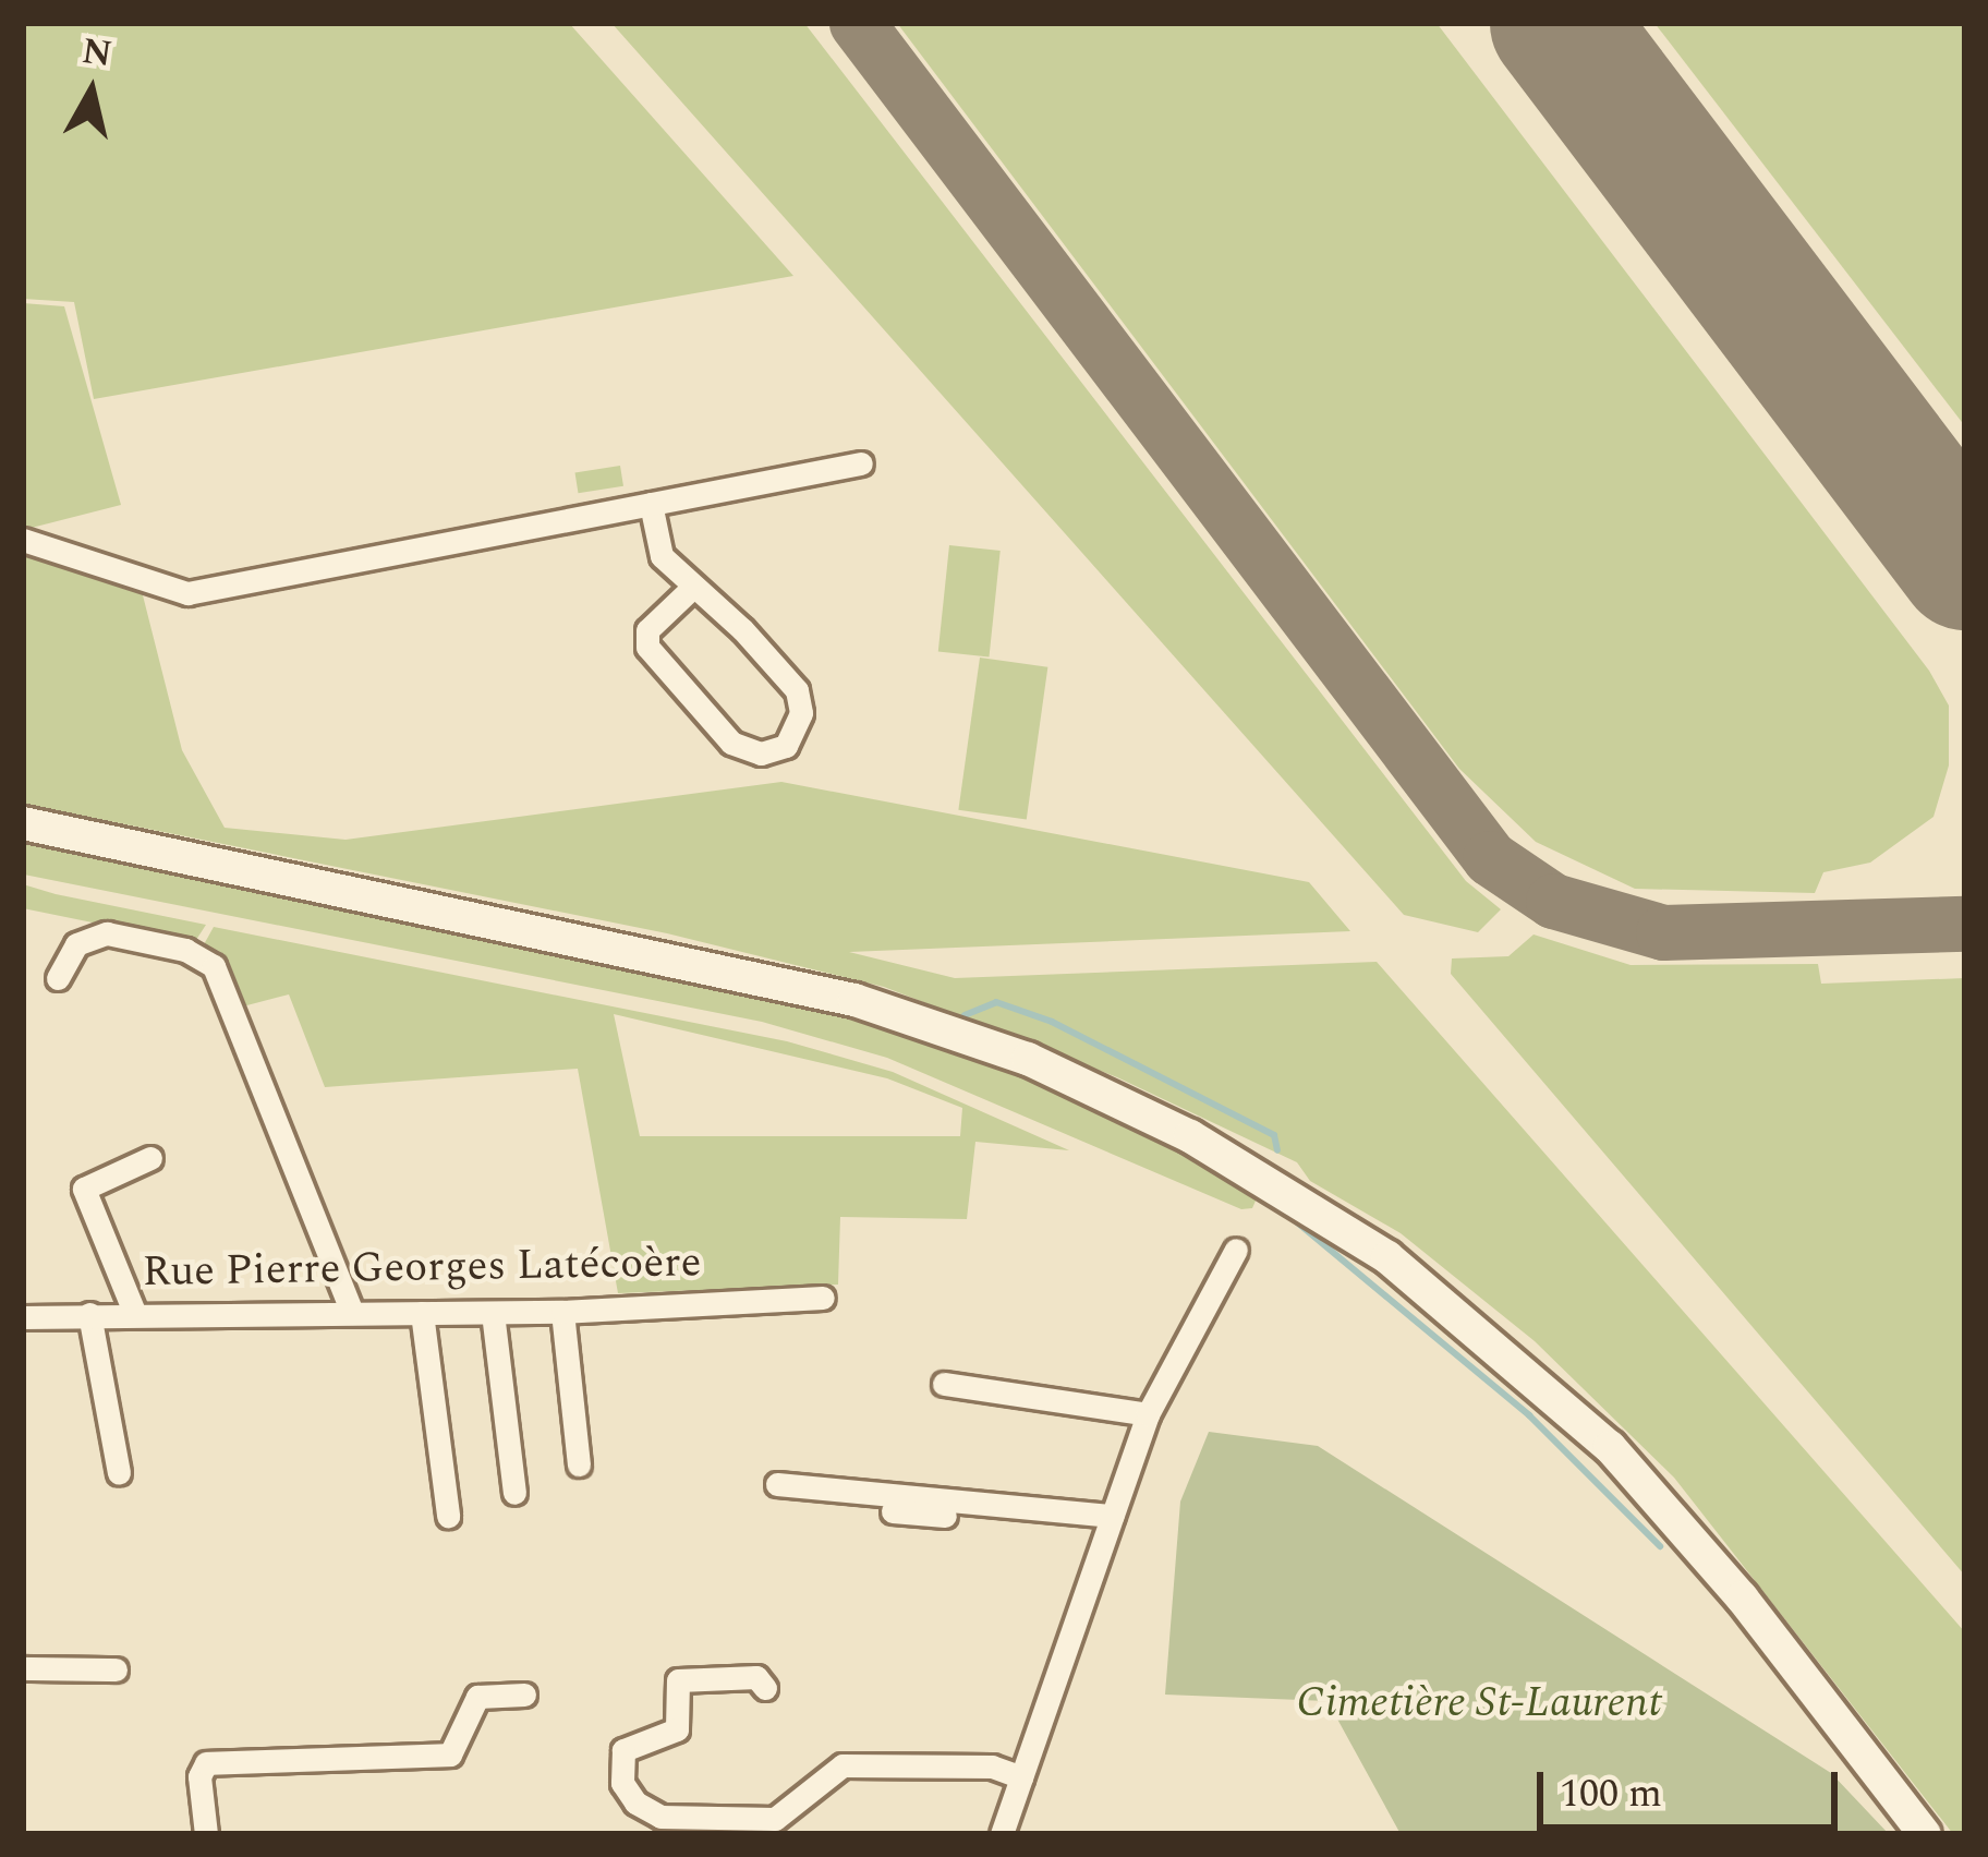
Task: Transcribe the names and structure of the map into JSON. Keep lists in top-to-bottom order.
{
  "streets": {
    "street": ["Rue Pierre Georges Latécoère"]
  },
  "parks": ["Cimetière St-Laurent"],
  "scale_bar": "100 m",
  "north": "top"
}
